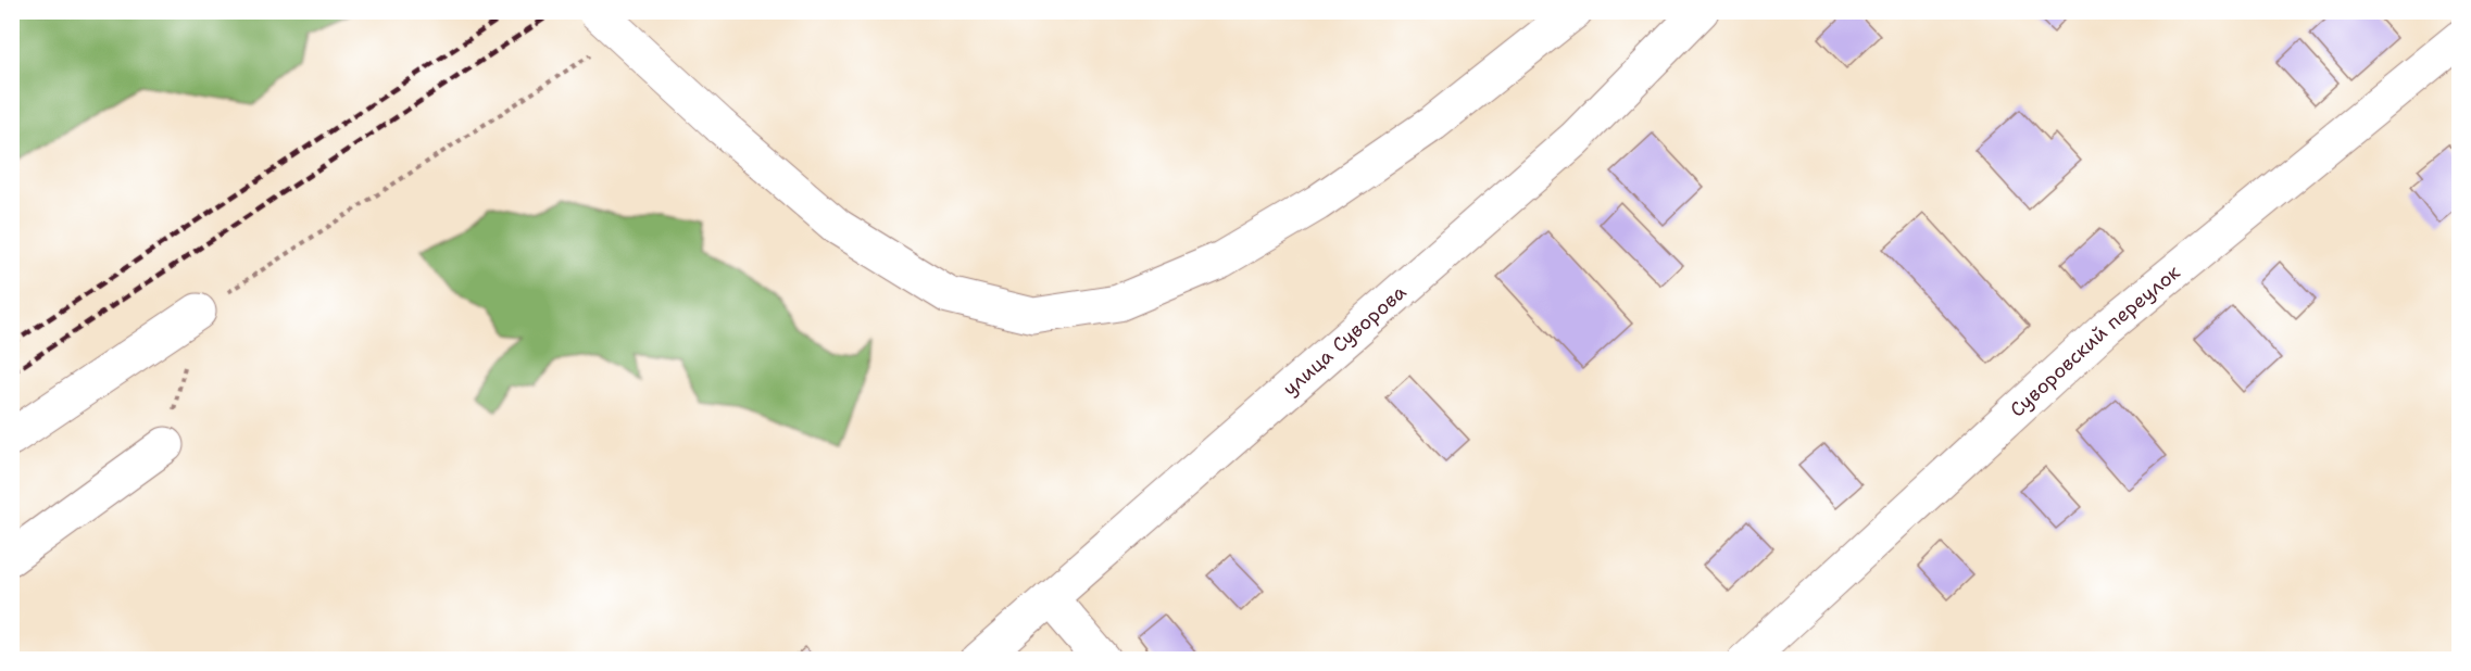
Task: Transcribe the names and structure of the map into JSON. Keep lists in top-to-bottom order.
{
  "streets": {
    "street": ["улица Суворова", "Суворовский переулок"]
  }
}
